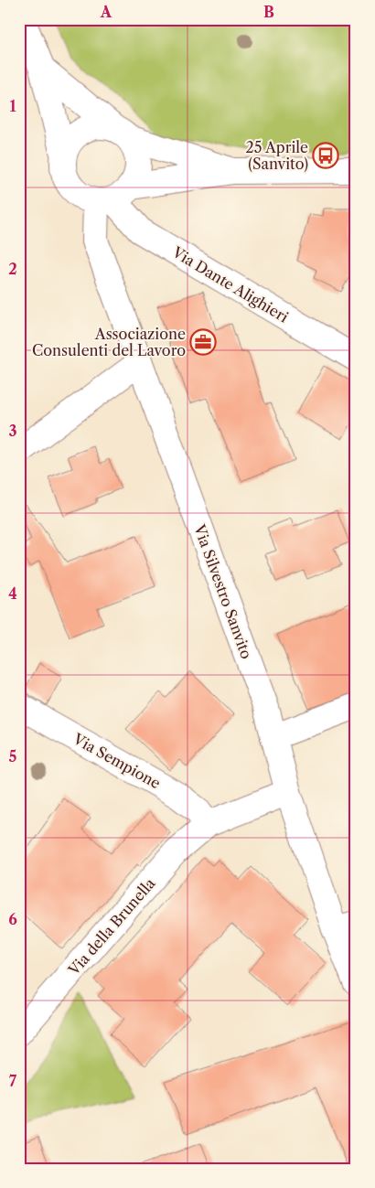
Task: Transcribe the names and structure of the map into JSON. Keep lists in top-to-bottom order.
{
  "streets": {
    "street": [
      "Via Dante Alighieri",
      "Via Silvestro Sanvito",
      "Via Sempione",
      "Via della Brunella"
    ]
  },
  "crossings": [
    ["Via Dante Alighieri", "Via Silvestro Sanvito"],
    ["Via Silvestro Sanvito", "Via della Brunella"],
    ["Via Sempione", "Via della Brunella"]
  ],
  "places": {
    "bus stop": ["25 Aprile (Sanvito)"],
    "office": ["Associazione Consulenti del Lavoro"]
  },
  "grid": {
    "columns": ["A", "B"],
    "rows": [
      "1",
      "2",
      "3",
      "4",
      "5",
      "6",
      "7"
    ]
  }
}
